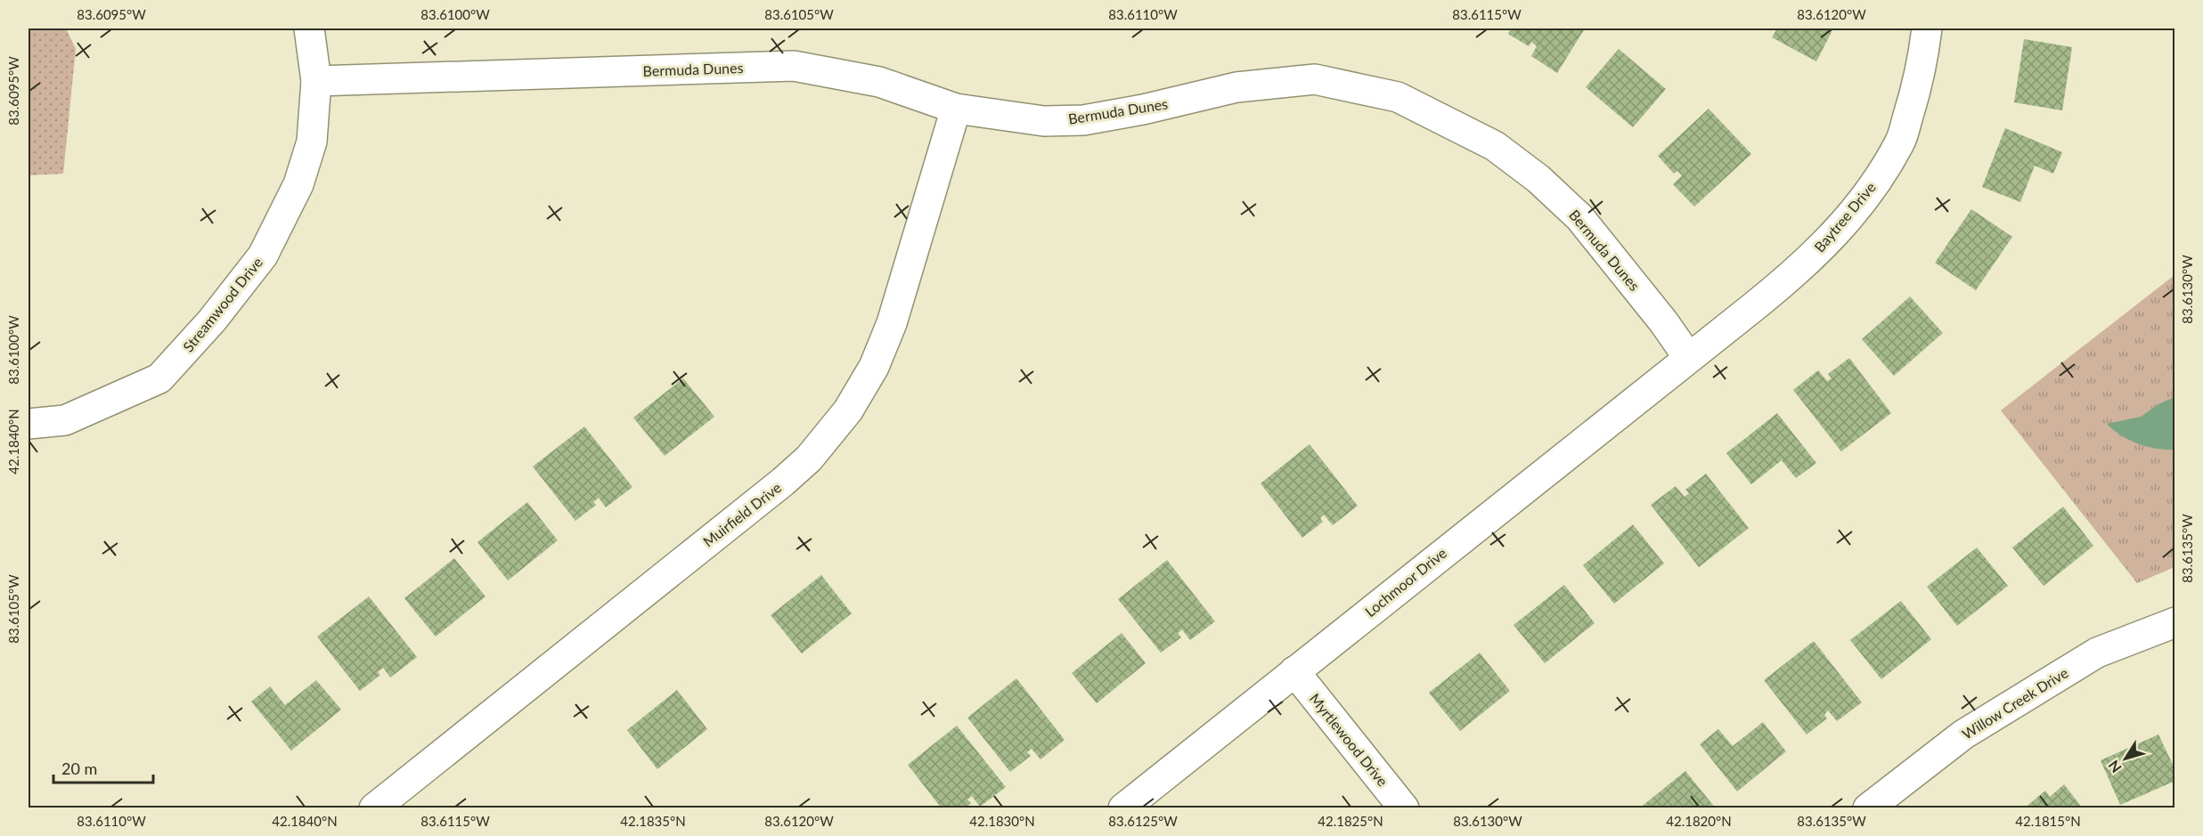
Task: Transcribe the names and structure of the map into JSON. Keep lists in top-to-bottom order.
{
  "streets": {
    "street": [
      "Bermuda Dunes",
      "Baytree Drive",
      "Streamwood Drive",
      "Muirfield Drive",
      "Lochmoor Drive",
      "Willow Creek Drive",
      "Myrtlewood Drive"
    ]
  },
  "crossings": [
    ["Bermuda Dunes", "Baytree Drive"],
    ["Bermuda Dunes", "Streamwood Drive"],
    ["Bermuda Dunes", "Muirfield Drive"],
    ["Bermuda Dunes", "Lochmoor Drive"],
    ["Baytree Drive", "Lochmoor Drive"],
    ["Lochmoor Drive", "Myrtlewood Drive"]
  ],
  "scale_bar": "20 m",
  "north": "bottom left",
  "coordinates": [
    "83.6095°W",
    "83.6100°W",
    "83.6105°W",
    "83.6110°W",
    "83.6115°W",
    "83.6120°W",
    "83.6130°W",
    "42.1840°N",
    "83.6135°W",
    "42.1835°N",
    "42.1830°N",
    "83.6125°W",
    "42.1825°N",
    "42.1820°N",
    "42.1815°N"
  ]
}
